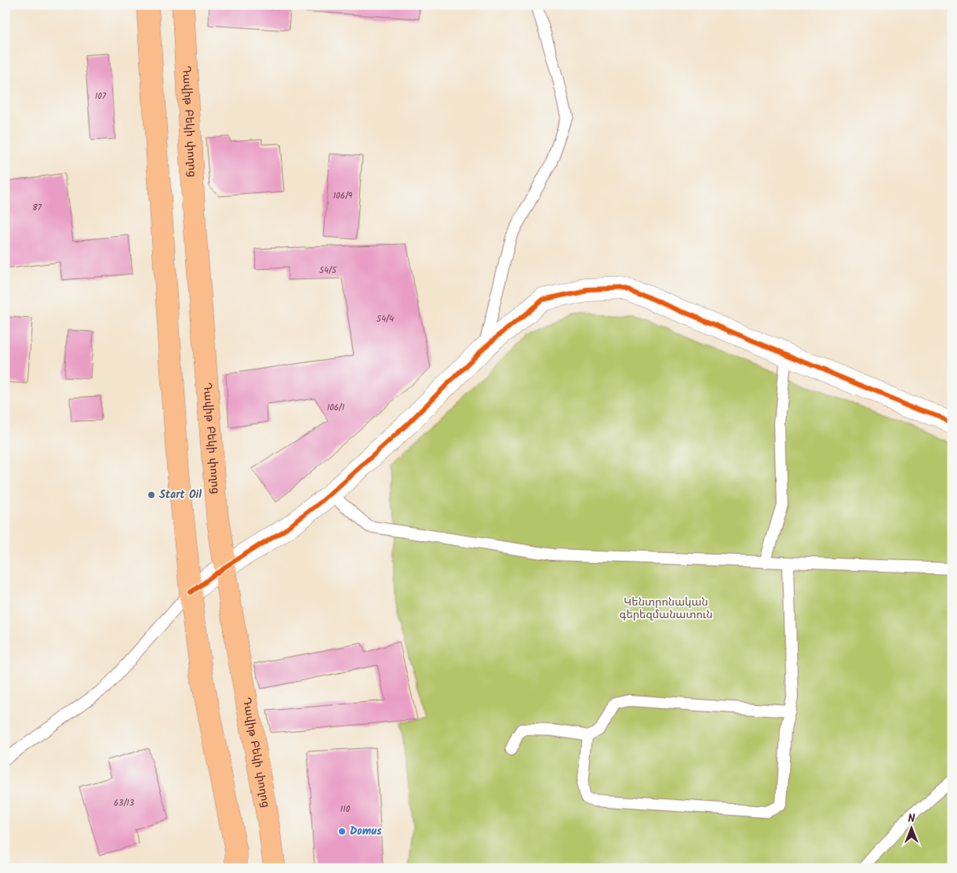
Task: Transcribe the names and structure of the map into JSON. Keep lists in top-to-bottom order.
{
  "streets": {
    "main road": ["Դավիթ Բեկի փողոց"]
  },
  "parks": ["Կենտրոնական գերեզմանատուն"],
  "places": ["Start Oil", "Domus"],
  "house_numbers": [
    "107",
    "106/9",
    "87",
    "54/5",
    "54/4",
    "106/1",
    "63/13",
    "110"
  ],
  "north": "top"
}
